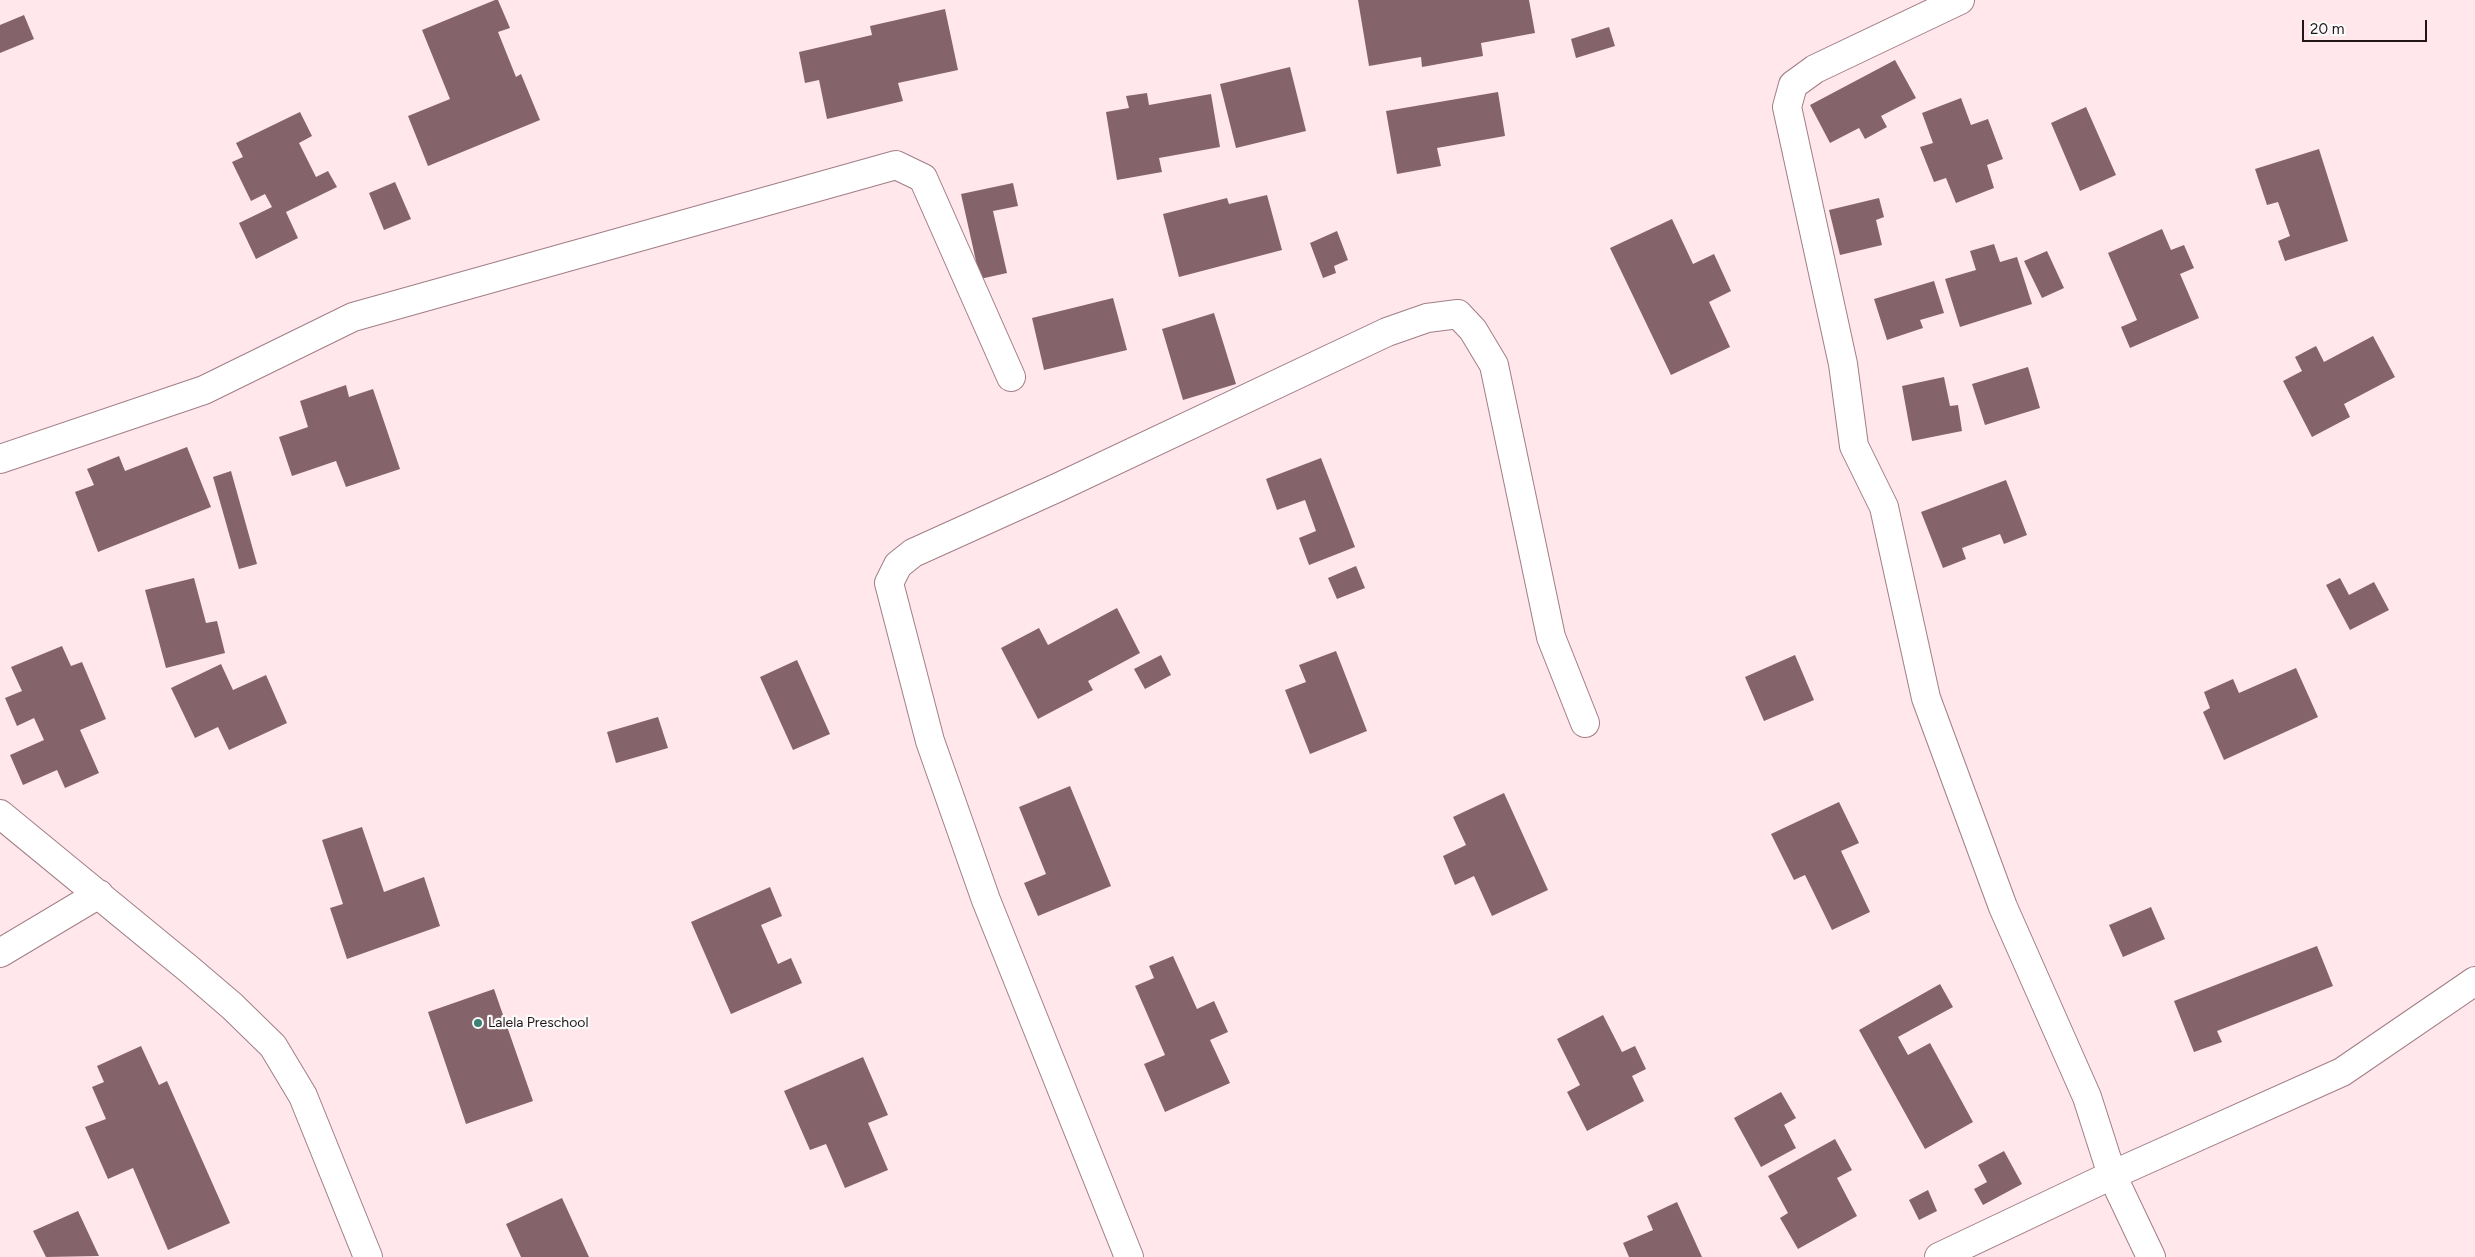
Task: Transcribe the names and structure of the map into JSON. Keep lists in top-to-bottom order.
{
  "places": ["Lalela Preschool"],
  "scale_bar": "20 m"
}
